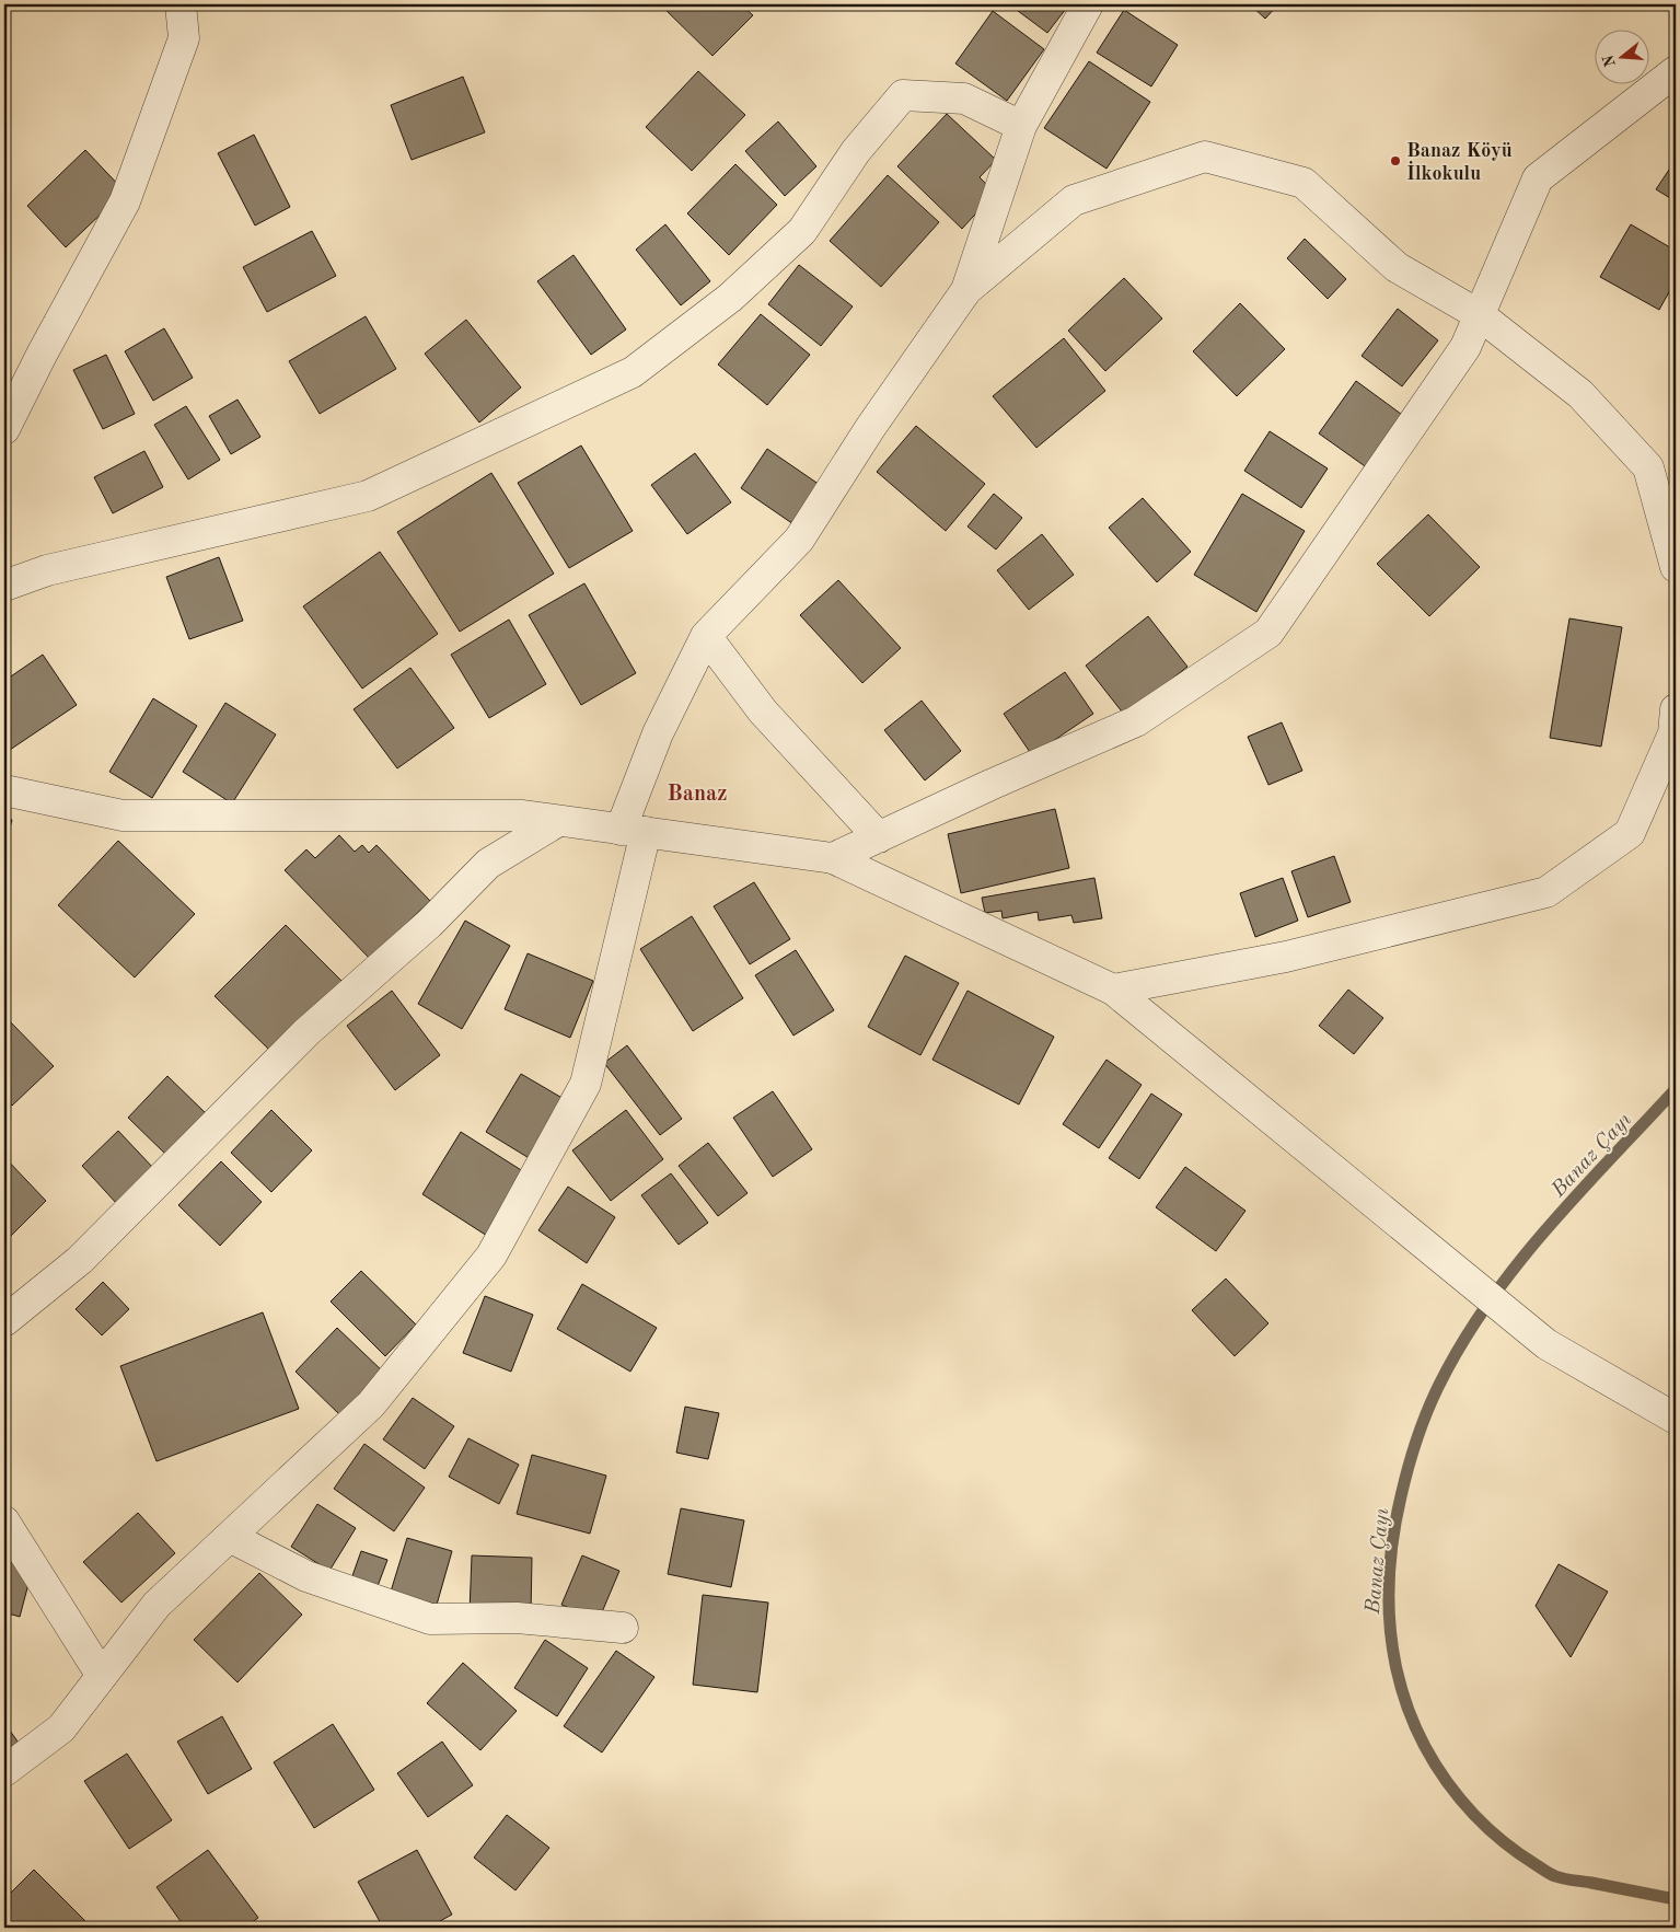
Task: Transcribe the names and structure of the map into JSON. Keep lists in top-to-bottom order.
{
  "districts": ["Banaz"],
  "water": ["Banaz Çayı"],
  "places": ["Banaz Köyü İlkokulu"],
  "north": "left"
}
